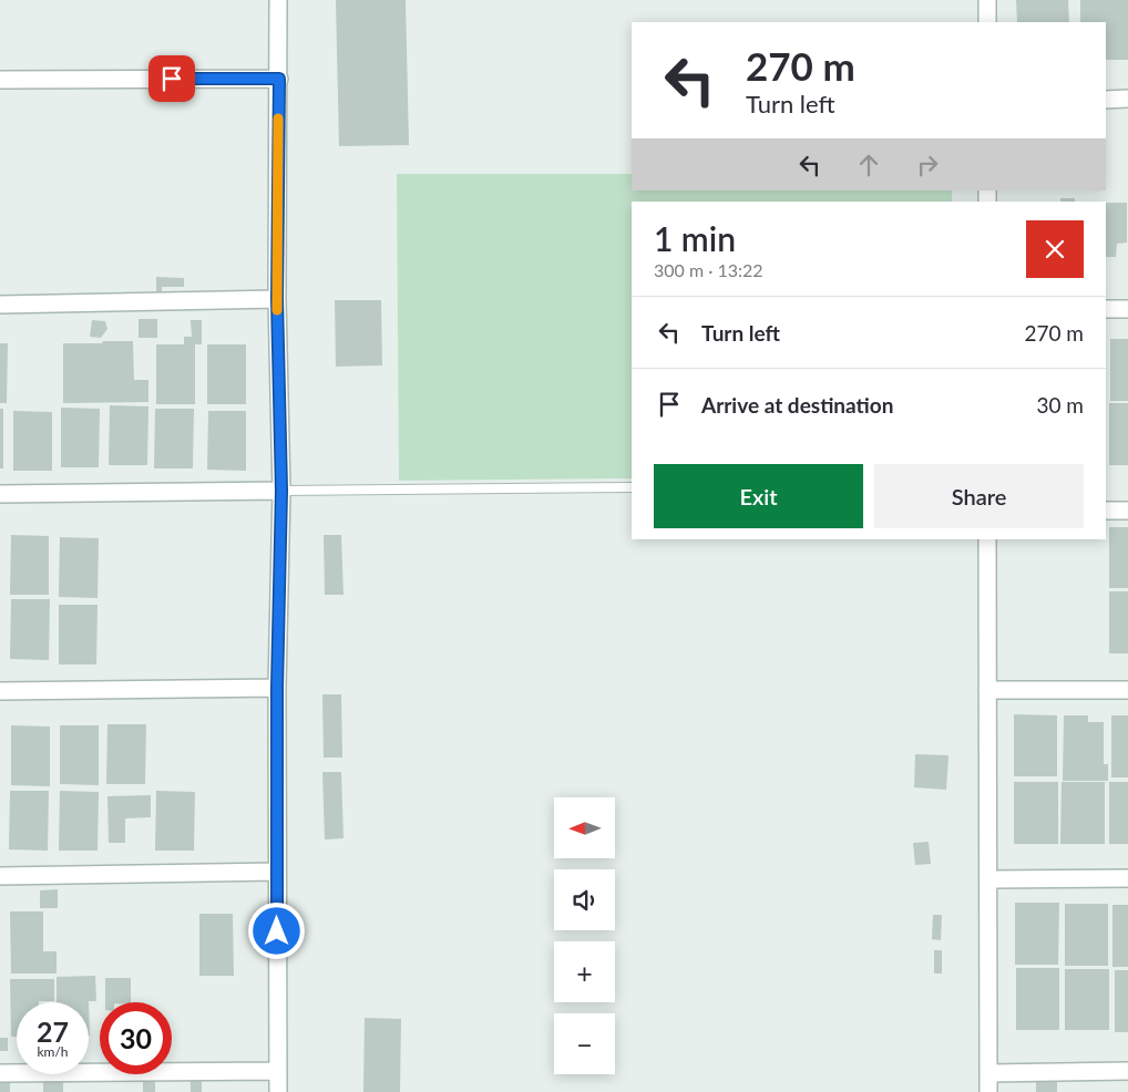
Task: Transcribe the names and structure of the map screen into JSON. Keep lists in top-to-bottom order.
{
  "north": "left",
  "page": {
    "turn": ["270 m", "Turn left"],
    "heading": ["1 min", "300 m · 13:22"],
    "list": [
      {
        "name": "Turn left",
        "value": "270 m"
      },
      {
        "name": "Arrive at destination",
        "value": "30 m"
      }
    ],
    "buttons": ["Exit", "Share"],
    "map_buttons": ["+", "−"],
    "speed": "27 km/h",
    "limit": "30"
  }
}
